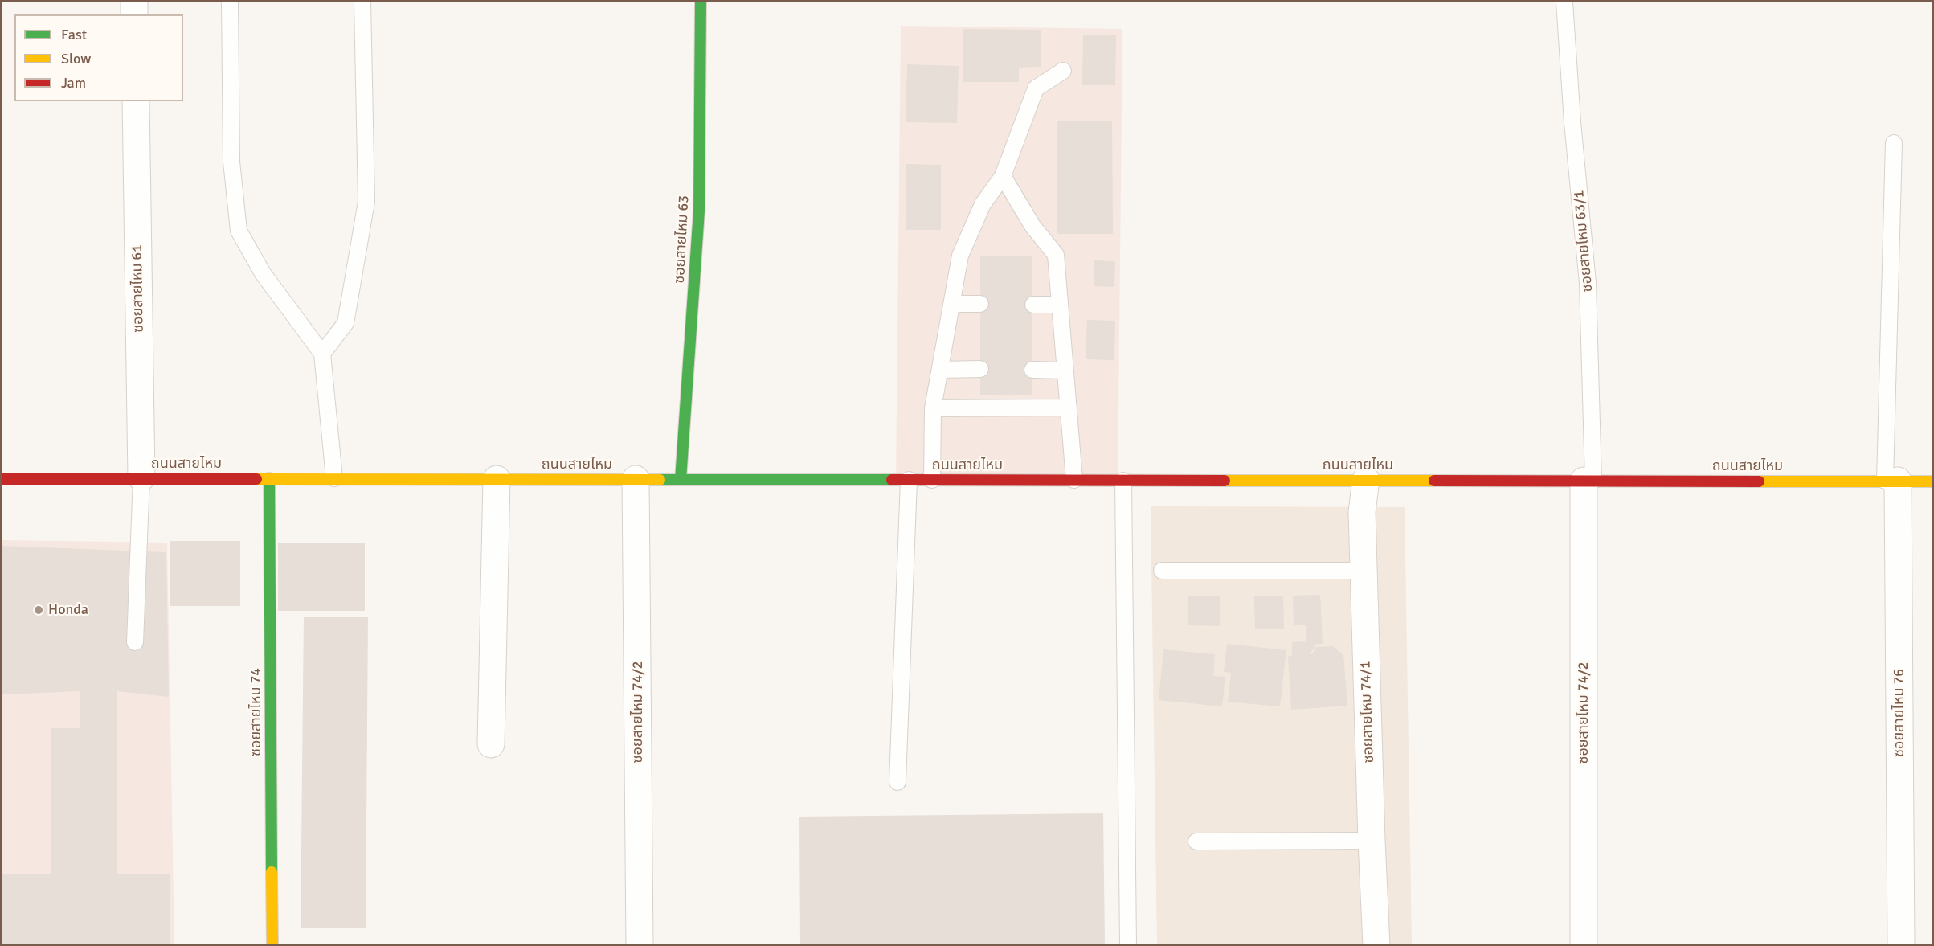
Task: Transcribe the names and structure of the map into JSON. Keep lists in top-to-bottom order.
{
  "streets": {
    "main road": ["ซอยสายไหม 63", "ถนนสายไหม", "ซอยสายไหม 74"],
    "street": [
      "ซอยสายไหม 61",
      "ซอยสายไหม 74/2",
      "ซอยสายไหม 74/1",
      "ซอยสายไหม 76"
    ],
    "lane": ["ซอยสายไหม 63/1"]
  },
  "crossings": [
    ["ซอยสายไหม 63", "ถนนสายไหม"],
    ["ซอยสายไหม 63/1", "ถนนสายไหม"],
    ["ซอยสายไหม 63/1", "ซอยสายไหม 74/2"],
    ["ซอยสายไหม 61", "ถนนสายไหม"],
    ["ถนนสายไหม", "ซอยสายไหม 74"],
    ["ถนนสายไหม", "ซอยสายไหม 74/2"],
    ["ถนนสายไหม", "ซอยสายไหม 74/1"],
    ["ถนนสายไหม", "ซอยสายไหม 76"]
  ],
  "places": ["Honda"],
  "legend": ["Fast", "Slow", "Jam"]
}
